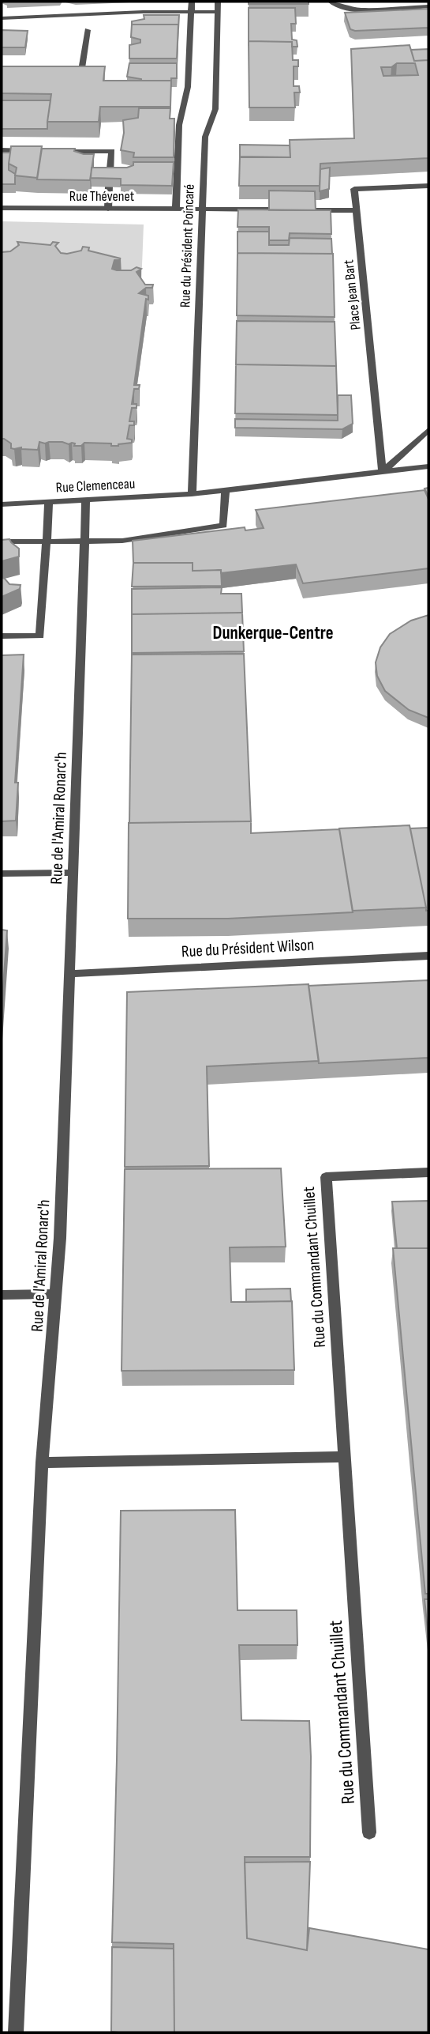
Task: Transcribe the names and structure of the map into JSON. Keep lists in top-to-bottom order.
{
  "streets": {
    "street": [
      "Rue Thévenet",
      "Rue du Président Poincaré",
      "Place Jean Bart",
      "Rue Clemenceau",
      "Rue de l'Amiral Ronarc'h",
      "Rue du Président Wilson",
      "Rue du Commandant Chuillet"
    ]
  },
  "crossings": [
    ["Rue Thévenet", "Rue du Président Poincaré"],
    ["Rue du Président Poincaré", "Rue Clemenceau"],
    ["Rue Clemenceau", "Rue de l'Amiral Ronarc'h"],
    ["Rue de l'Amiral Ronarc'h", "Rue du Président Wilson"]
  ],
  "districts": ["Dunkerque-Centre"]
}
